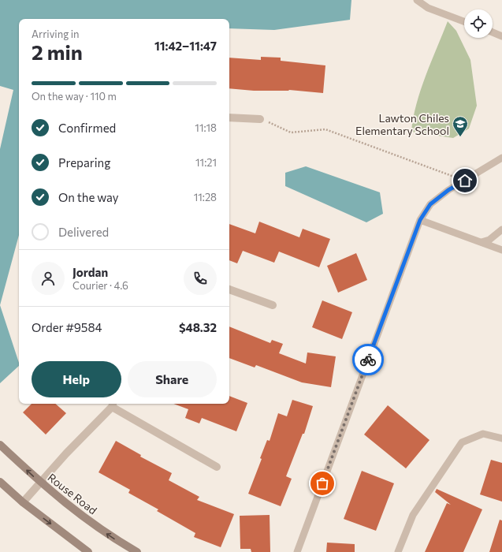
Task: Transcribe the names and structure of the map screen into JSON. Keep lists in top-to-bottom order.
{
  "streets": {
    "street": ["Rouse Road"]
  },
  "places": {
    "school or university": ["Lawton Chiles Elementary School"]
  },
  "page": {
    "heading": ["2 min", "Arriving in", "11:42–11:47"],
    "panel": [
      "Jordan",
      "Courier · 4.6",
      "Order #9584",
      "$48.32"
    ],
    "bar": "On the way · 110 m",
    "list": [
      ["Confirmed", "11:18"],
      ["Preparing", "11:21"],
      ["On the way", "11:28"],
      "Delivered"
    ],
    "buttons": ["Help", "Share"]
  }
}
